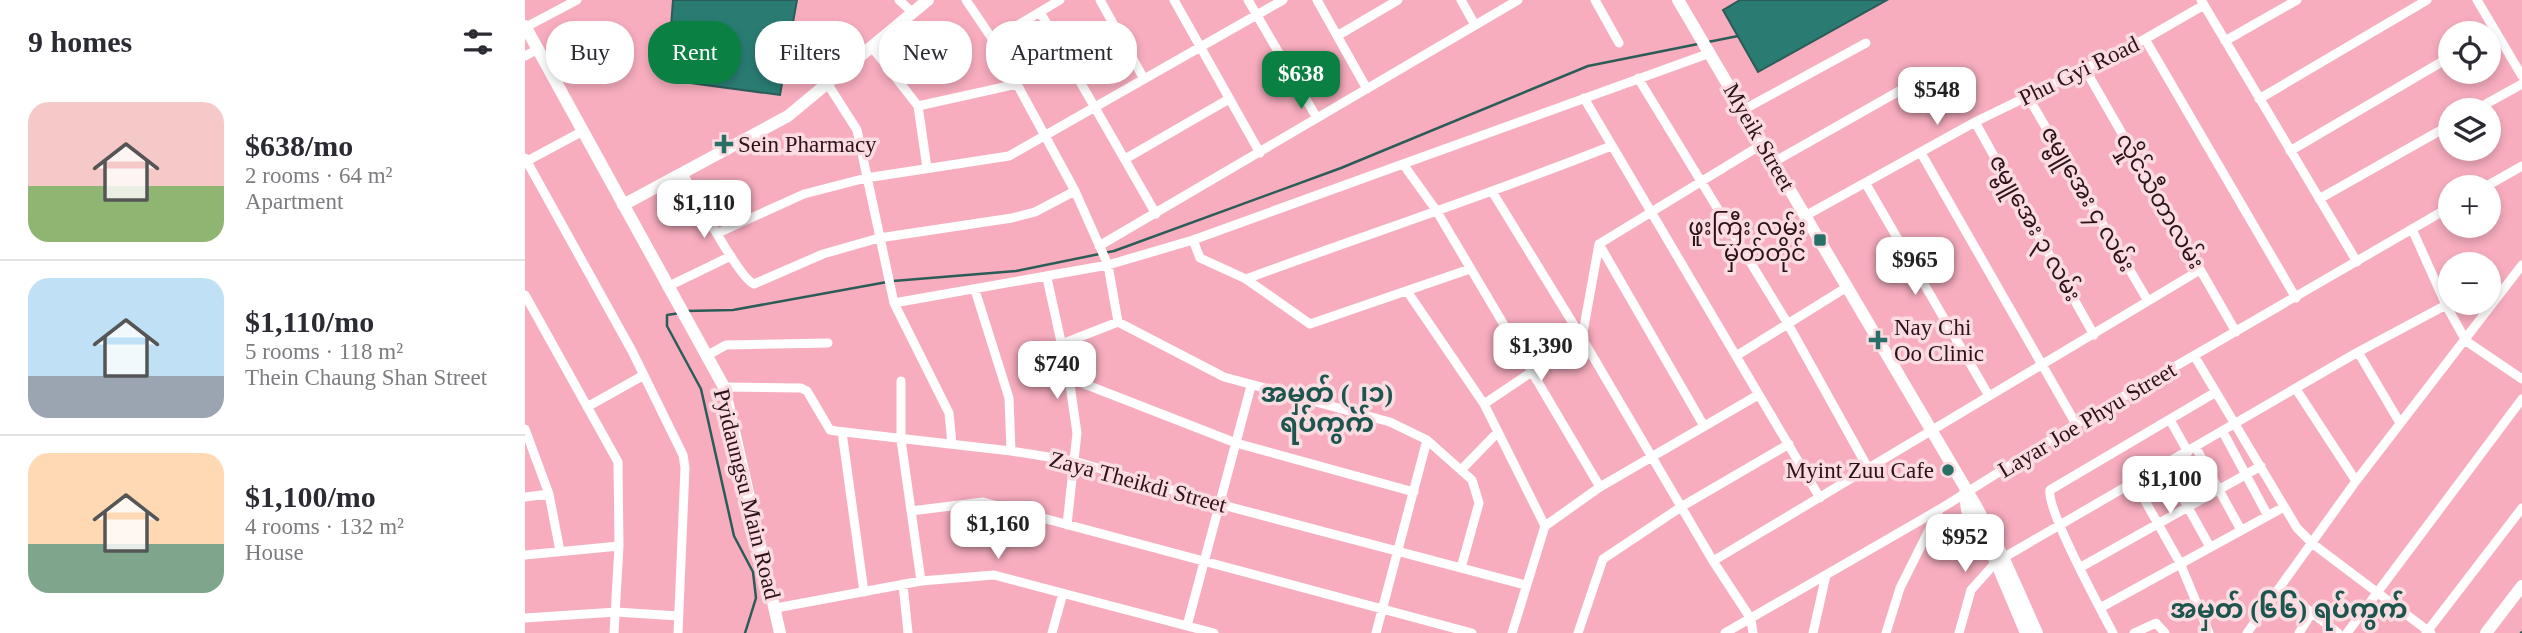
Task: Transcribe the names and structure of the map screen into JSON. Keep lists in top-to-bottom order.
{
  "streets": {
    "main road": ["Myeik Street", "Pyidaungsu Main Road"],
    "street": [
      "Phu Gyi Road",
      "ဇမ္ဗူအေး ၄ လမ်း",
      "လှိုင်သီတာလမ်း",
      "ဇမ္ဗူအေး ၃ လမ်း",
      "Layar Joe Phyu Street",
      "Zaya Theikdi Street"
    ]
  },
  "crossings": [
    ["Phu Gyi Road", "Myeik Street"],
    ["Phu Gyi Road", "ဇမ္ဗူအေး ၄ လမ်း"],
    ["Phu Gyi Road", "လှိုင်သီတာလမ်း"],
    ["Phu Gyi Road", "ဇမ္ဗူအေး ၃ လမ်း"],
    ["Myeik Street", "Layar Joe Phyu Street"],
    ["လှိုင်သီတာလမ်း", "Layar Joe Phyu Street"]
  ],
  "districts": ["အမှတ် (၂၁) ရပ်ကွက်", "အမှတ် (၆၆) ရပ်ကွက်"],
  "places": {
    "health": ["Sein Pharmacy", "Nay Chi Oo Clinic"],
    "transit": ["ဖူးကြီး လမ်း မှတ်တိုင်"],
    "other": ["Myint Zuu Cafe"]
  },
  "page": {
    "heading": "9 homes",
    "map_buttons": ["+", "−"],
    "chip": [
      "Buy",
      "Rent",
      "Filters",
      "New",
      "Apartment"
    ],
    "price": [
      "$638",
      "$548",
      "$1,110",
      "$965",
      "$1,390",
      "$740",
      "$1,100",
      "$1,160",
      "$952"
    ],
    "list": [
      {
        "name": "$638/mo",
        "note": "2 rooms · 64 m² · Apartment"
      },
      {
        "name": "$1,110/mo",
        "note": "5 rooms · 118 m² · Thein Chaung Shan Street"
      },
      {
        "name": "$1,100/mo",
        "note": "4 rooms · 132 m² · House"
      }
    ]
  }
}
